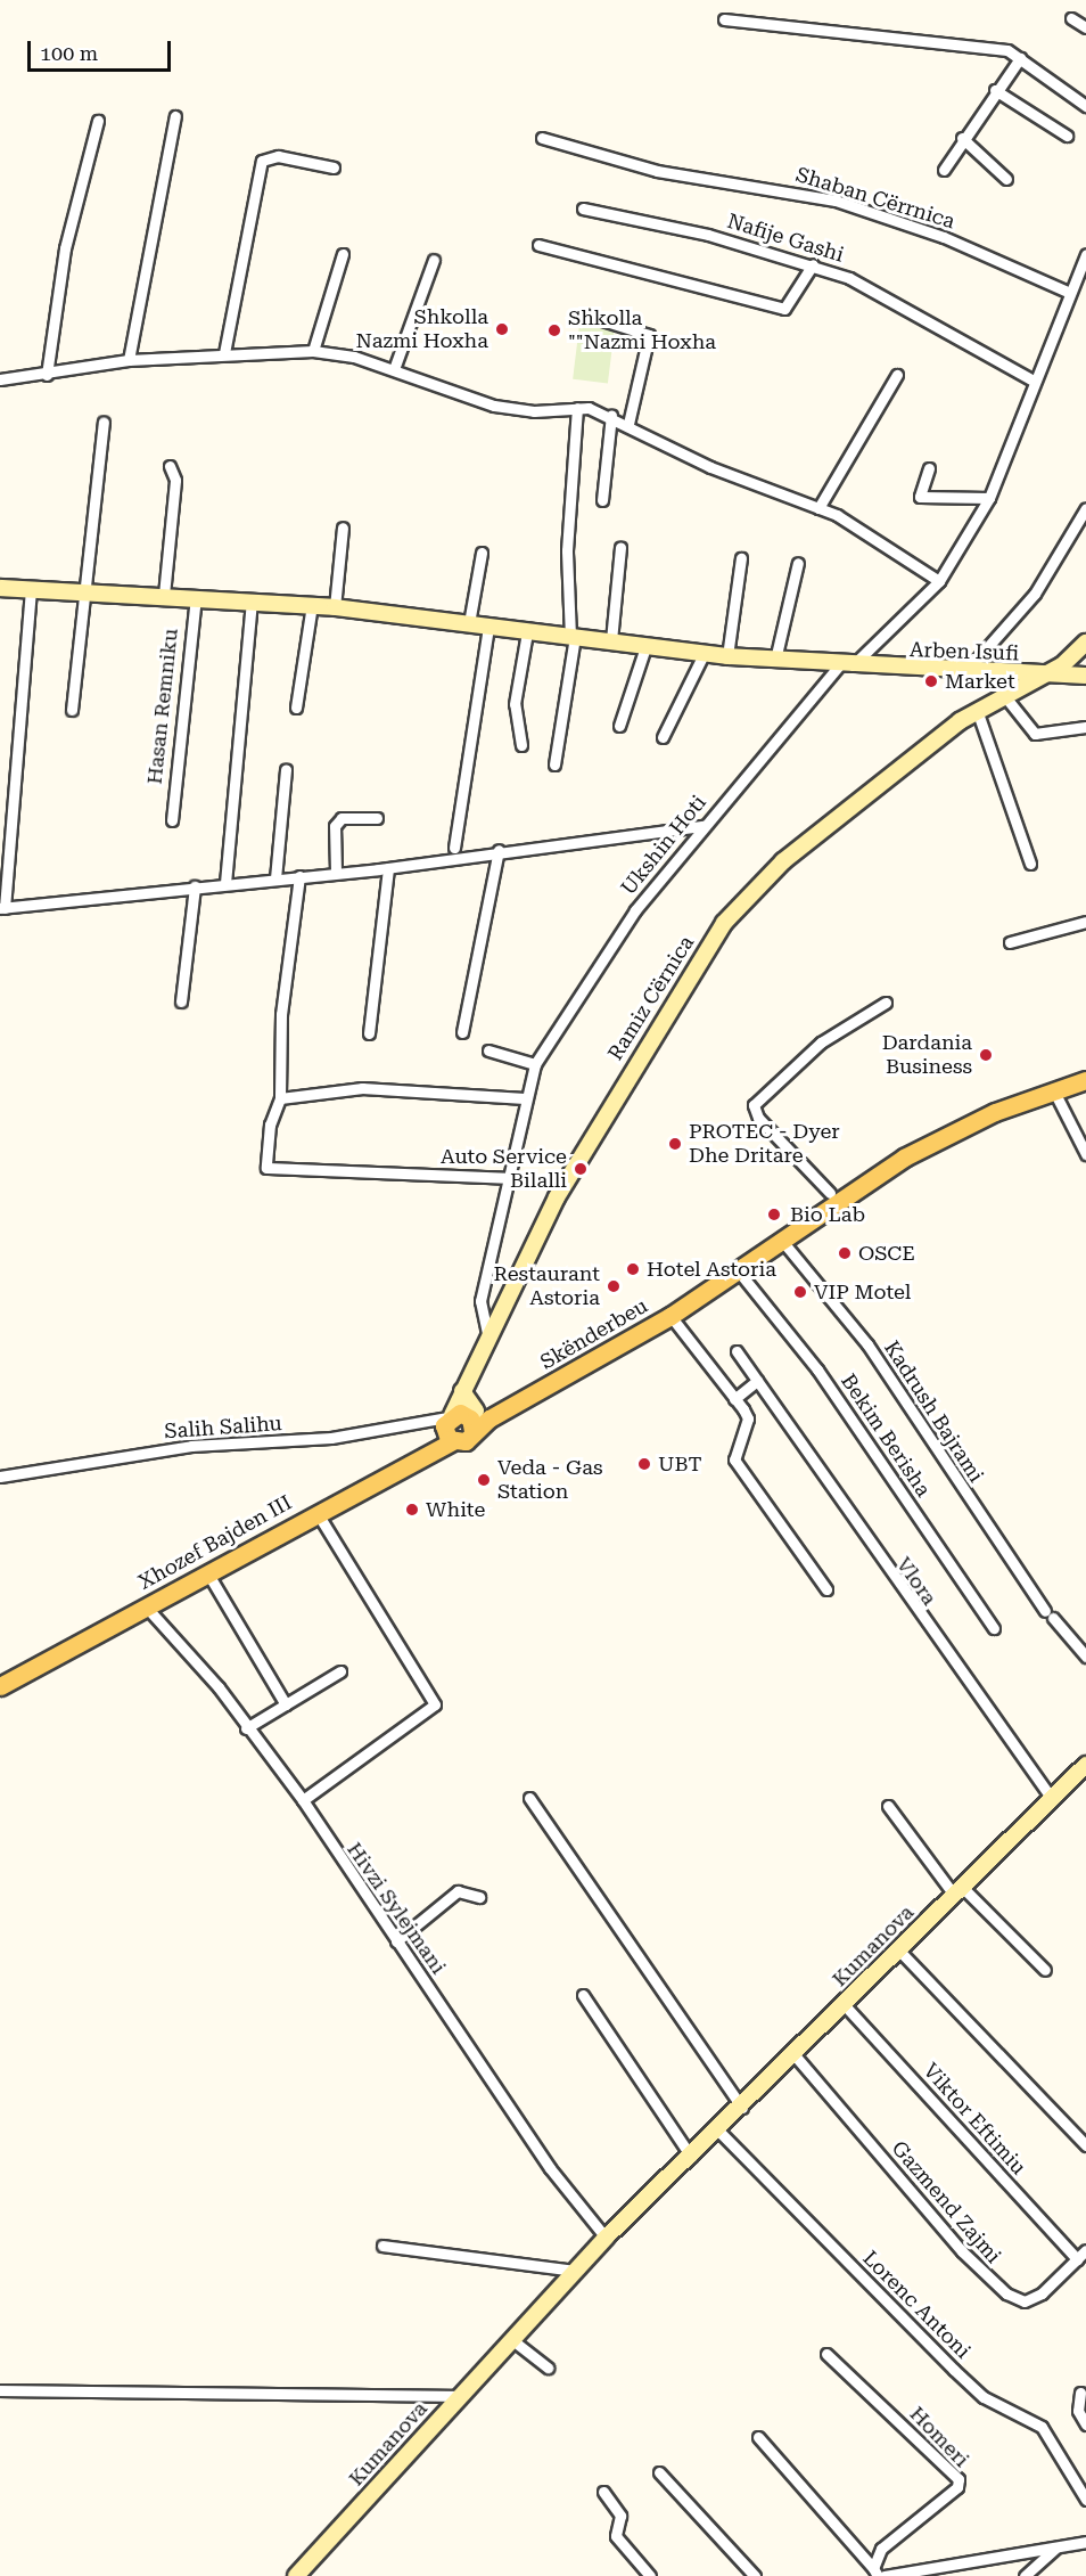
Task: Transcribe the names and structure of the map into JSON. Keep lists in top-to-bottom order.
{
  "streets": {
    "main road": ["Skënderbeu", "Xhozef Bajden III"],
    "street": [
      "Shaban Cërrnica",
      "Nafije Gashi",
      "Arben Isufi",
      "Hasan Remniku",
      "Ukshin Hoti",
      "Ramiz Cërnica",
      "Kadrush Bajrami",
      "Salih Salihu",
      "Bekim Berisha",
      "Vlora",
      "Hivzi Sylejmani",
      "Kumanova",
      "Viktor Eftimiu",
      "Gazmend Zajmi",
      "Lorenc Antoni",
      "Homeri"
    ]
  },
  "crossings": [
    ["Shaban Cërrnica", "Ukshin Hoti"],
    ["Nafije Gashi", "Ukshin Hoti"],
    ["Arben Isufi", "Ukshin Hoti"],
    ["Arben Isufi", "Ramiz Cërnica"],
    ["Ukshin Hoti", "Ramiz Cërnica"],
    ["Ramiz Cërnica", "Skënderbeu"],
    ["Ramiz Cërnica", "Salih Salihu"],
    ["Ramiz Cërnica", "Xhozef Bajden III"],
    ["Skënderbeu", "Kadrush Bajrami"],
    ["Skënderbeu", "Salih Salihu"],
    ["Skënderbeu", "Bekim Berisha"],
    ["Skënderbeu", "Xhozef Bajden III"],
    ["Salih Salihu", "Xhozef Bajden III"],
    ["Xhozef Bajden III", "Hivzi Sylejmani"],
    ["Vlora", "Kumanova"],
    ["Hivzi Sylejmani", "Kumanova"],
    ["Kumanova", "Viktor Eftimiu"],
    ["Kumanova", "Gazmend Zajmi"],
    ["Kumanova", "Lorenc Antoni"],
    ["Viktor Eftimiu", "Gazmend Zajmi"]
  ],
  "places": [
    "Shkolla Nazmi Hoxha",
    "Shkolla \"\"Nazmi Hoxha",
    "Market",
    "Dardania Business",
    "PROTEC - Dyer Dhe Dritare",
    "Auto Service Bilalli",
    "Bio Lab",
    "OSCE",
    "Hotel Astoria",
    "Restaurant Astoria",
    "VIP Motel",
    "UBT",
    "Veda - Gas Station",
    "White"
  ],
  "scale_bar": "100 m"
}
